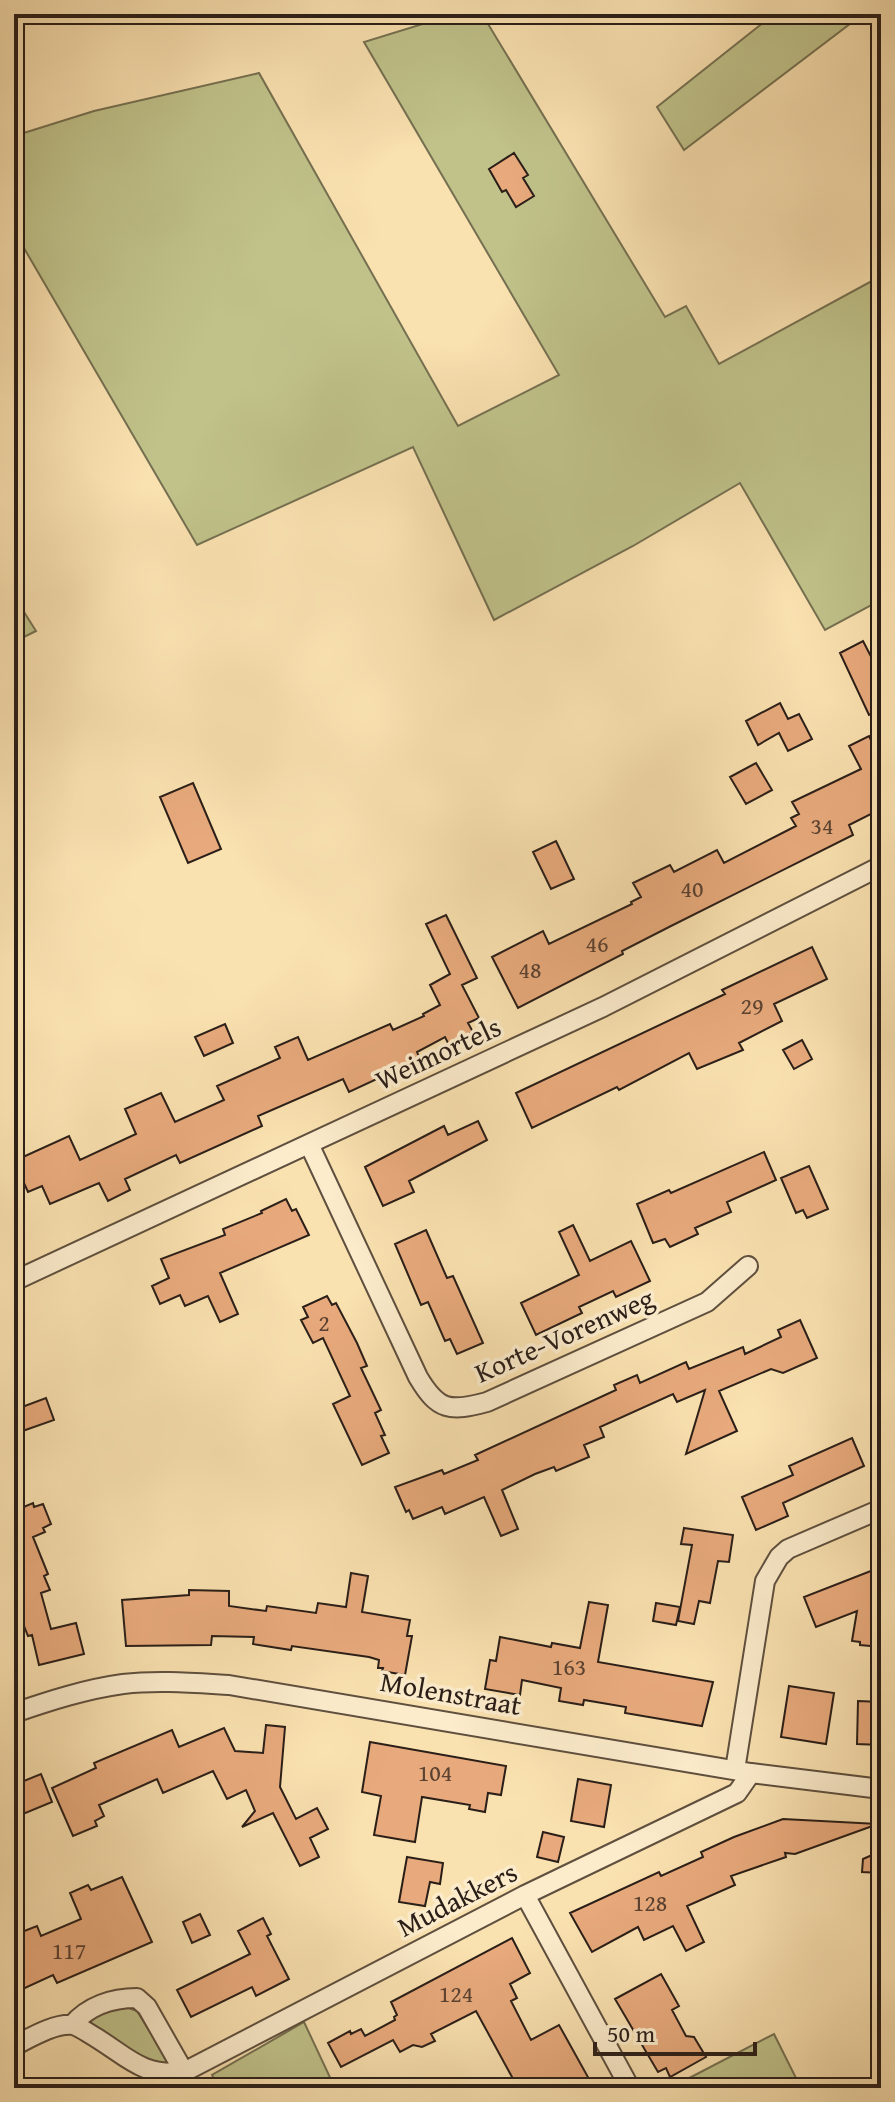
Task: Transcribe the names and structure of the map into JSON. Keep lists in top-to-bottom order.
{
  "streets": {
    "street": [
      "Weimortels",
      "Korte-Vorenweg",
      "Molenstraat",
      "Mudakkers"
    ]
  },
  "crossings": [
    ["Weimortels", "Korte-Vorenweg"],
    ["Molenstraat", "Mudakkers"]
  ],
  "house_numbers": [
    "34",
    "40",
    "46",
    "48",
    "29",
    "2",
    "163",
    "104",
    "128",
    "117",
    "124"
  ],
  "scale_bar": "50 m"
}
